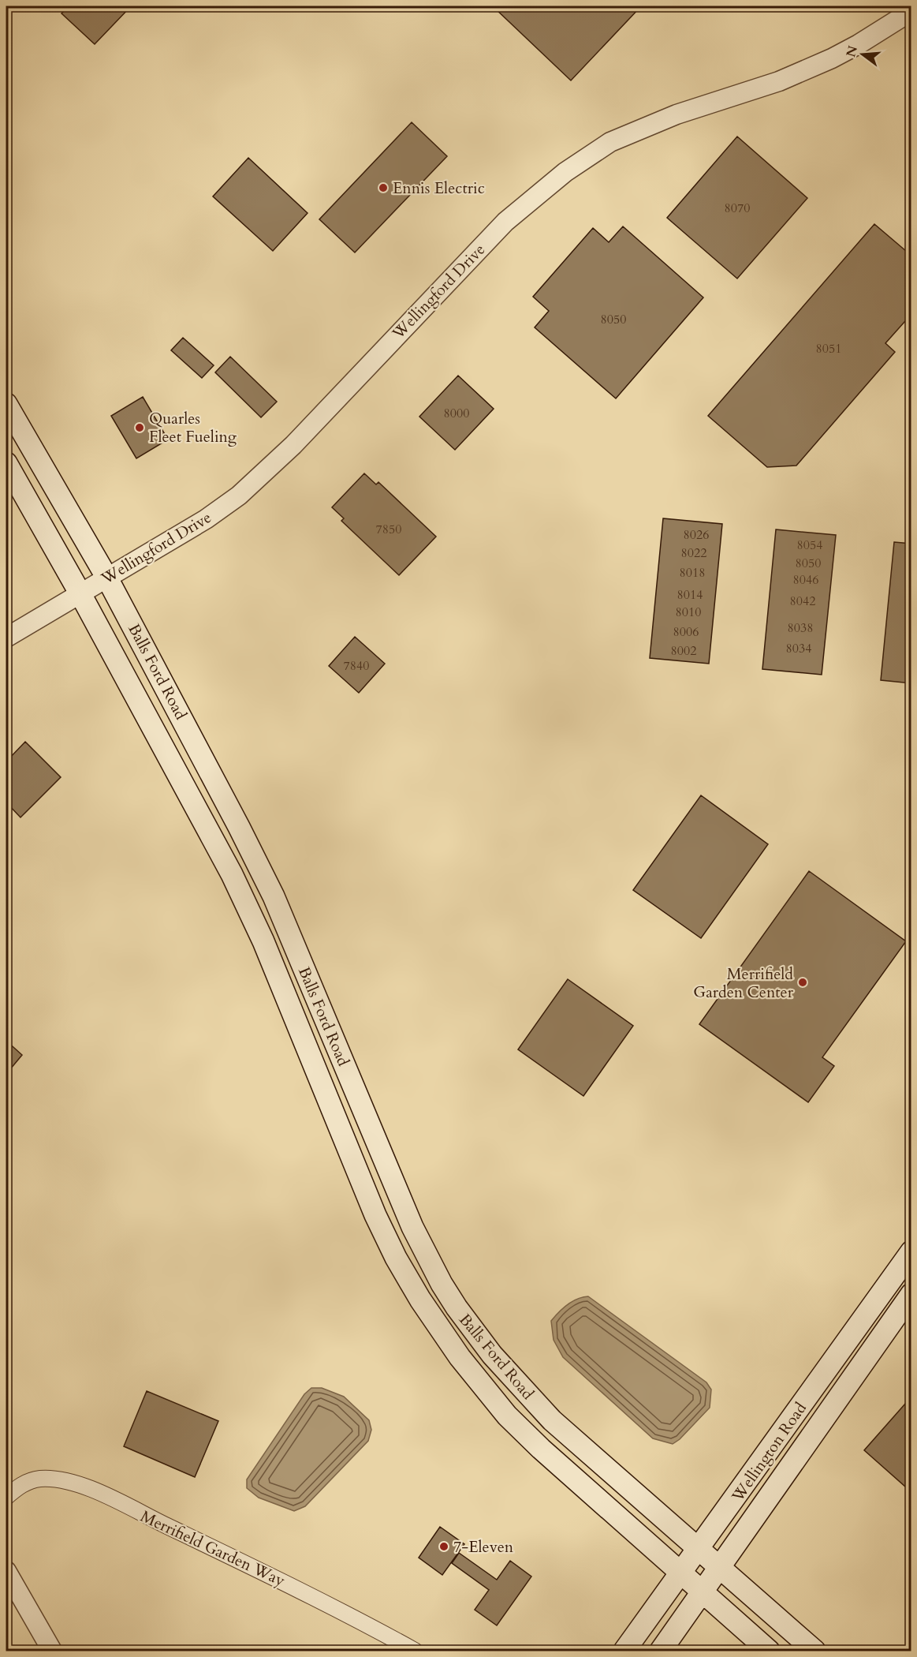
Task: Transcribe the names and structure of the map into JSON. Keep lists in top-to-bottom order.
{
  "streets": {
    "main road": ["Balls Ford Road", "Wellington Road"],
    "street": ["Wellingford Drive", "Merrifield Garden Way"]
  },
  "crossings": [
    ["Wellingford Drive", "Balls Ford Road"],
    ["Balls Ford Road", "Wellington Road"]
  ],
  "places": [
    "Ennis Electric",
    "Quarles Fleet Fueling",
    "Merrifield Garden Center",
    "7-Eleven"
  ],
  "house_numbers": [
    "8070",
    "8050",
    "8051",
    "8000",
    "7850",
    "8026",
    "8054",
    "8022",
    "8050",
    "8018",
    "8046",
    "8014",
    "8042",
    "8010",
    "8038",
    "8006",
    "8034",
    "8002",
    "7840"
  ],
  "north": "left"
}
